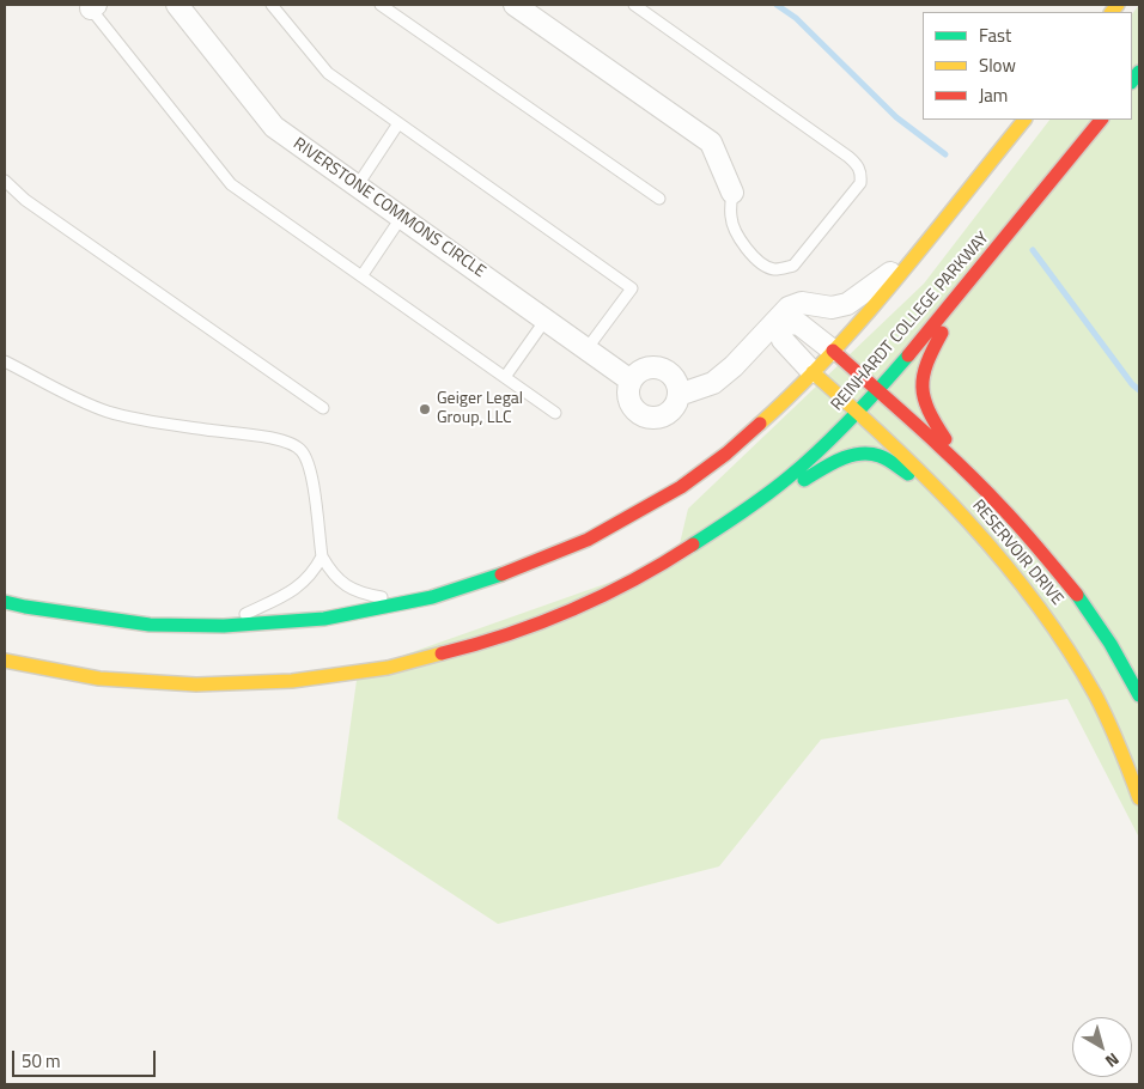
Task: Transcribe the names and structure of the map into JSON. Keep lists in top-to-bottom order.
{
  "streets": {
    "street": ["RIVERSTONE COMMONS CIRCLE", "REINHARDT COLLEGE PARKWAY", "RESERVOIR DRIVE"]
  },
  "crossings": [
    ["REINHARDT COLLEGE PARKWAY", "RESERVOIR DRIVE"]
  ],
  "places": ["Geiger Legal Group, LLC"],
  "legend": ["Fast", "Slow", "Jam"],
  "scale_bar": "50 m",
  "north": "bottom right"
}
